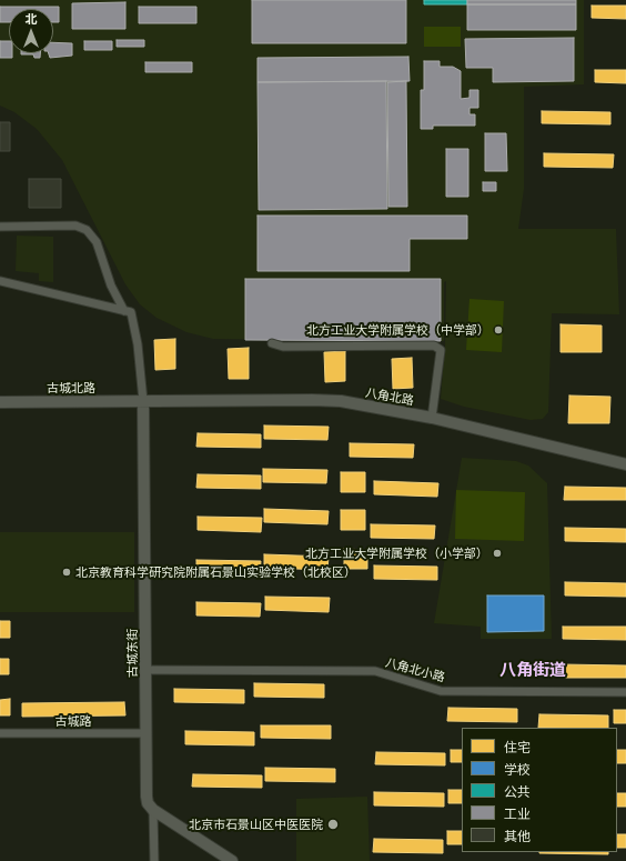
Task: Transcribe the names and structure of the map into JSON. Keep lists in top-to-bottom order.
{
  "streets": {
    "street": [
      "古城北路",
      "八角北路",
      "古城东街",
      "八角北小路",
      "古城路"
    ]
  },
  "crossings": [
    ["古城北路", "八角北路"],
    ["古城北路", "古城东街"],
    ["八角北路", "古城东街"],
    ["古城东街", "八角北小路"],
    ["古城东街", "古城路"]
  ],
  "districts": ["八角街道"],
  "places": [
    "北方工业大学附属学校（中学部）",
    "北方工业大学附属学校（小学部）",
    "北京教育科学研究院附属石景山实验学校（北校区）",
    "北京市石景山区中医医院"
  ],
  "legend": [
    "住宅",
    "学校",
    "公共",
    "工业",
    "其他"
  ],
  "north": "top"
}
